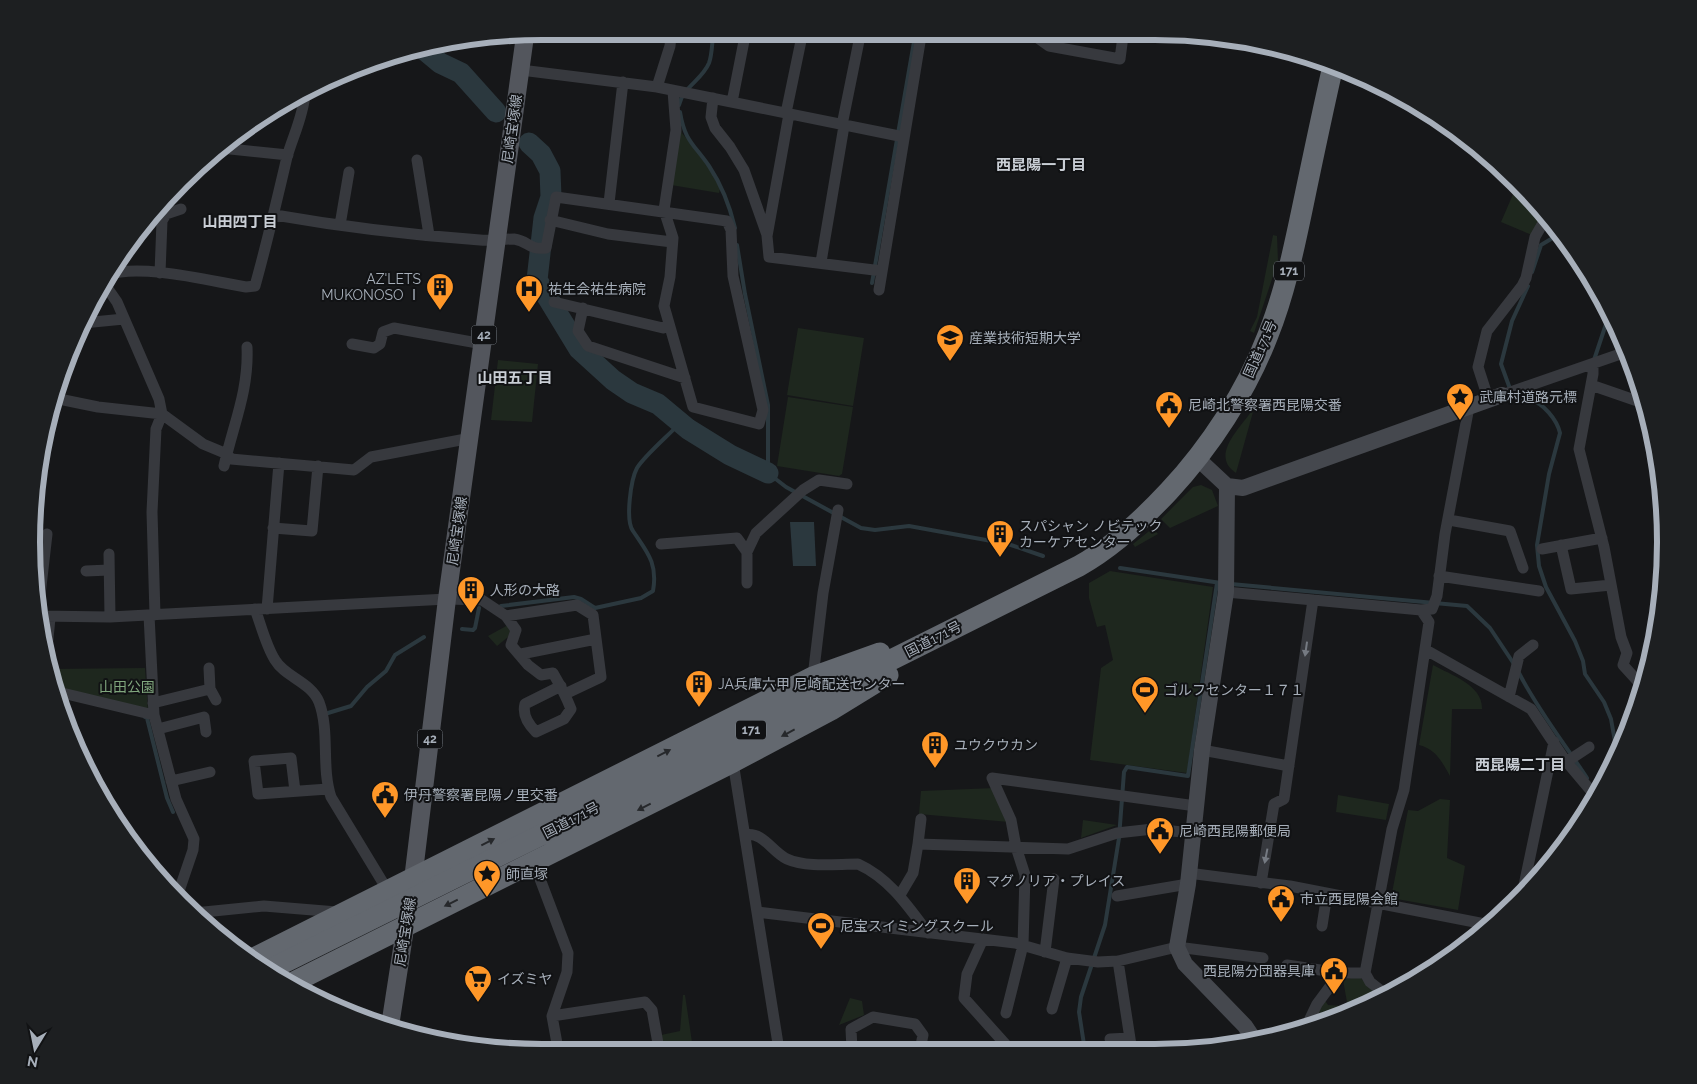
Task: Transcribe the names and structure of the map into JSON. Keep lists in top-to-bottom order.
{
  "streets": {
    "highway": ["171", "国道171号"],
    "main road": ["尼崎宝塚線", "42"]
  },
  "districts": [
    "西昆陽一丁目",
    "山田四丁目",
    "山田五丁目",
    "西昆陽二丁目"
  ],
  "parks": ["山田公園"],
  "places": {
    "building": [
      "AZ'LETS MUKONOSO Ⅰ",
      "スパシャン ノビテック カーケアセンター",
      "人形の大路",
      "JA兵庫六甲 尼崎配送センター",
      "ユウクウカン",
      "マグノリア・プレイス"
    ],
    "hospital": ["祐生会祐生病院"],
    "school or university": ["産業技術短期大学"],
    "place": ["武庫村道路元標", "師直塚"],
    "public building": [
      "尼崎北警察署西昆陽交番",
      "伊丹警察署昆陽ノ里交番",
      "尼崎西昆陽郵便局",
      "市立西昆陽会館",
      "西昆陽分団器具庫"
    ],
    "sports": ["ゴルフセンター１７１", "尼宝スイミングスクール"],
    "supermarket": ["イズミヤ"]
  },
  "north": "bottom"
}
